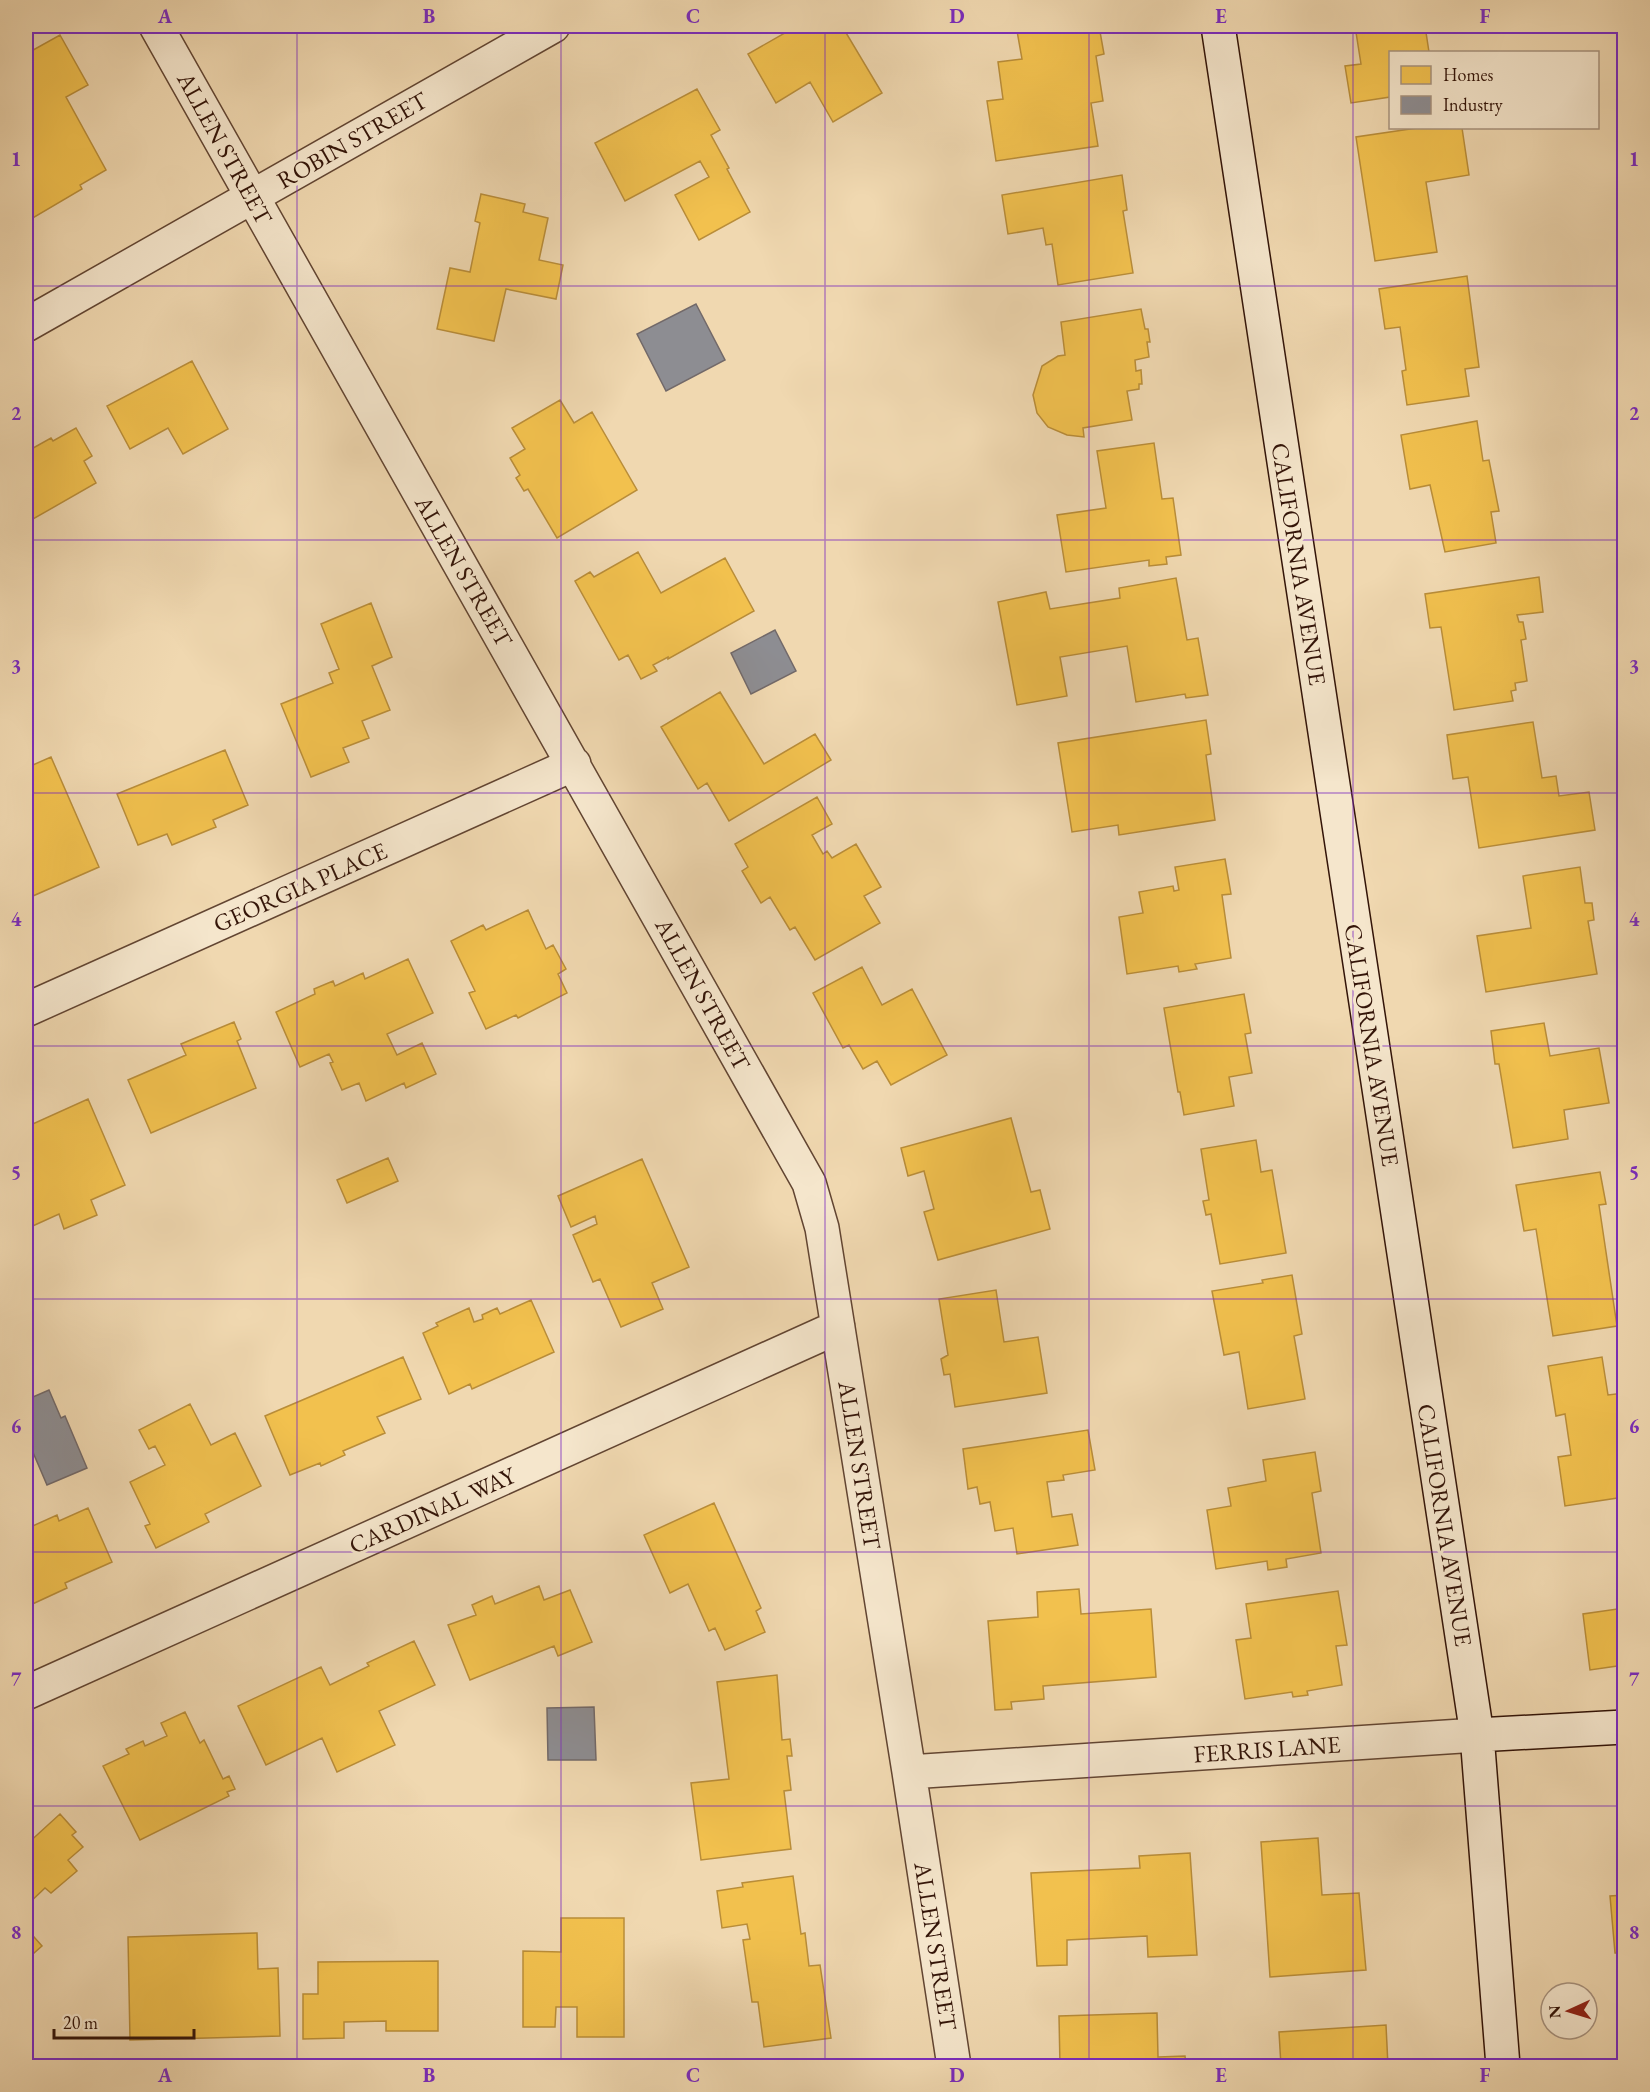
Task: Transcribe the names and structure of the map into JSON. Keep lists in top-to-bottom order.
{
  "streets": {
    "street": [
      "ROBIN STREET",
      "ALLEN STREET",
      "CALIFORNIA AVENUE",
      "GEORGIA PLACE",
      "CARDINAL WAY",
      "FERRIS LANE"
    ]
  },
  "crossings": [
    ["ROBIN STREET", "ALLEN STREET"],
    ["ALLEN STREET", "GEORGIA PLACE"],
    ["ALLEN STREET", "CARDINAL WAY"],
    ["ALLEN STREET", "FERRIS LANE"],
    ["CALIFORNIA AVENUE", "FERRIS LANE"]
  ],
  "legend": ["Homes", "Industry"],
  "scale_bar": "20 m",
  "north": "left",
  "grid": {
    "columns": [
      "A",
      "B",
      "C",
      "D",
      "E",
      "F"
    ],
    "rows": [
      "1",
      "2",
      "3",
      "4",
      "5",
      "6",
      "7",
      "8"
    ]
  }
}
